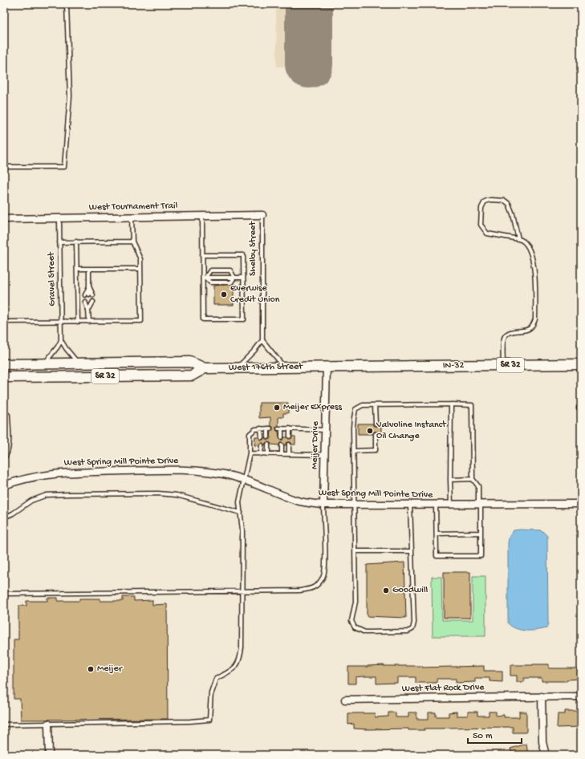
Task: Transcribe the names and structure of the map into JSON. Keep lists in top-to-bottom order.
{
  "streets": {
    "main road": ["SR 32", "IN-32", "West 176th Street"],
    "street": [
      "West Tournament Trail",
      "Meijer Drive",
      "West Spring Mill Pointe Drive",
      "West Flat Rock Drive"
    ],
    "lane": ["Shelby Street", "Gravel Street"]
  },
  "crossings": [
    ["West Tournament Trail", "Shelby Street"],
    ["West Tournament Trail", "Gravel Street"],
    ["IN-32", "West 176th Street"],
    ["IN-32", "Meijer Drive"],
    ["West 176th Street", "Meijer Drive"],
    ["Meijer Drive", "West Spring Mill Pointe Drive"]
  ],
  "places": [
    "Everwise Credit Union",
    "Meijer Express",
    "Valvoline Instanct Oil Change",
    "Goodwill",
    "Meijer"
  ],
  "scale_bar": "50 m"
}
